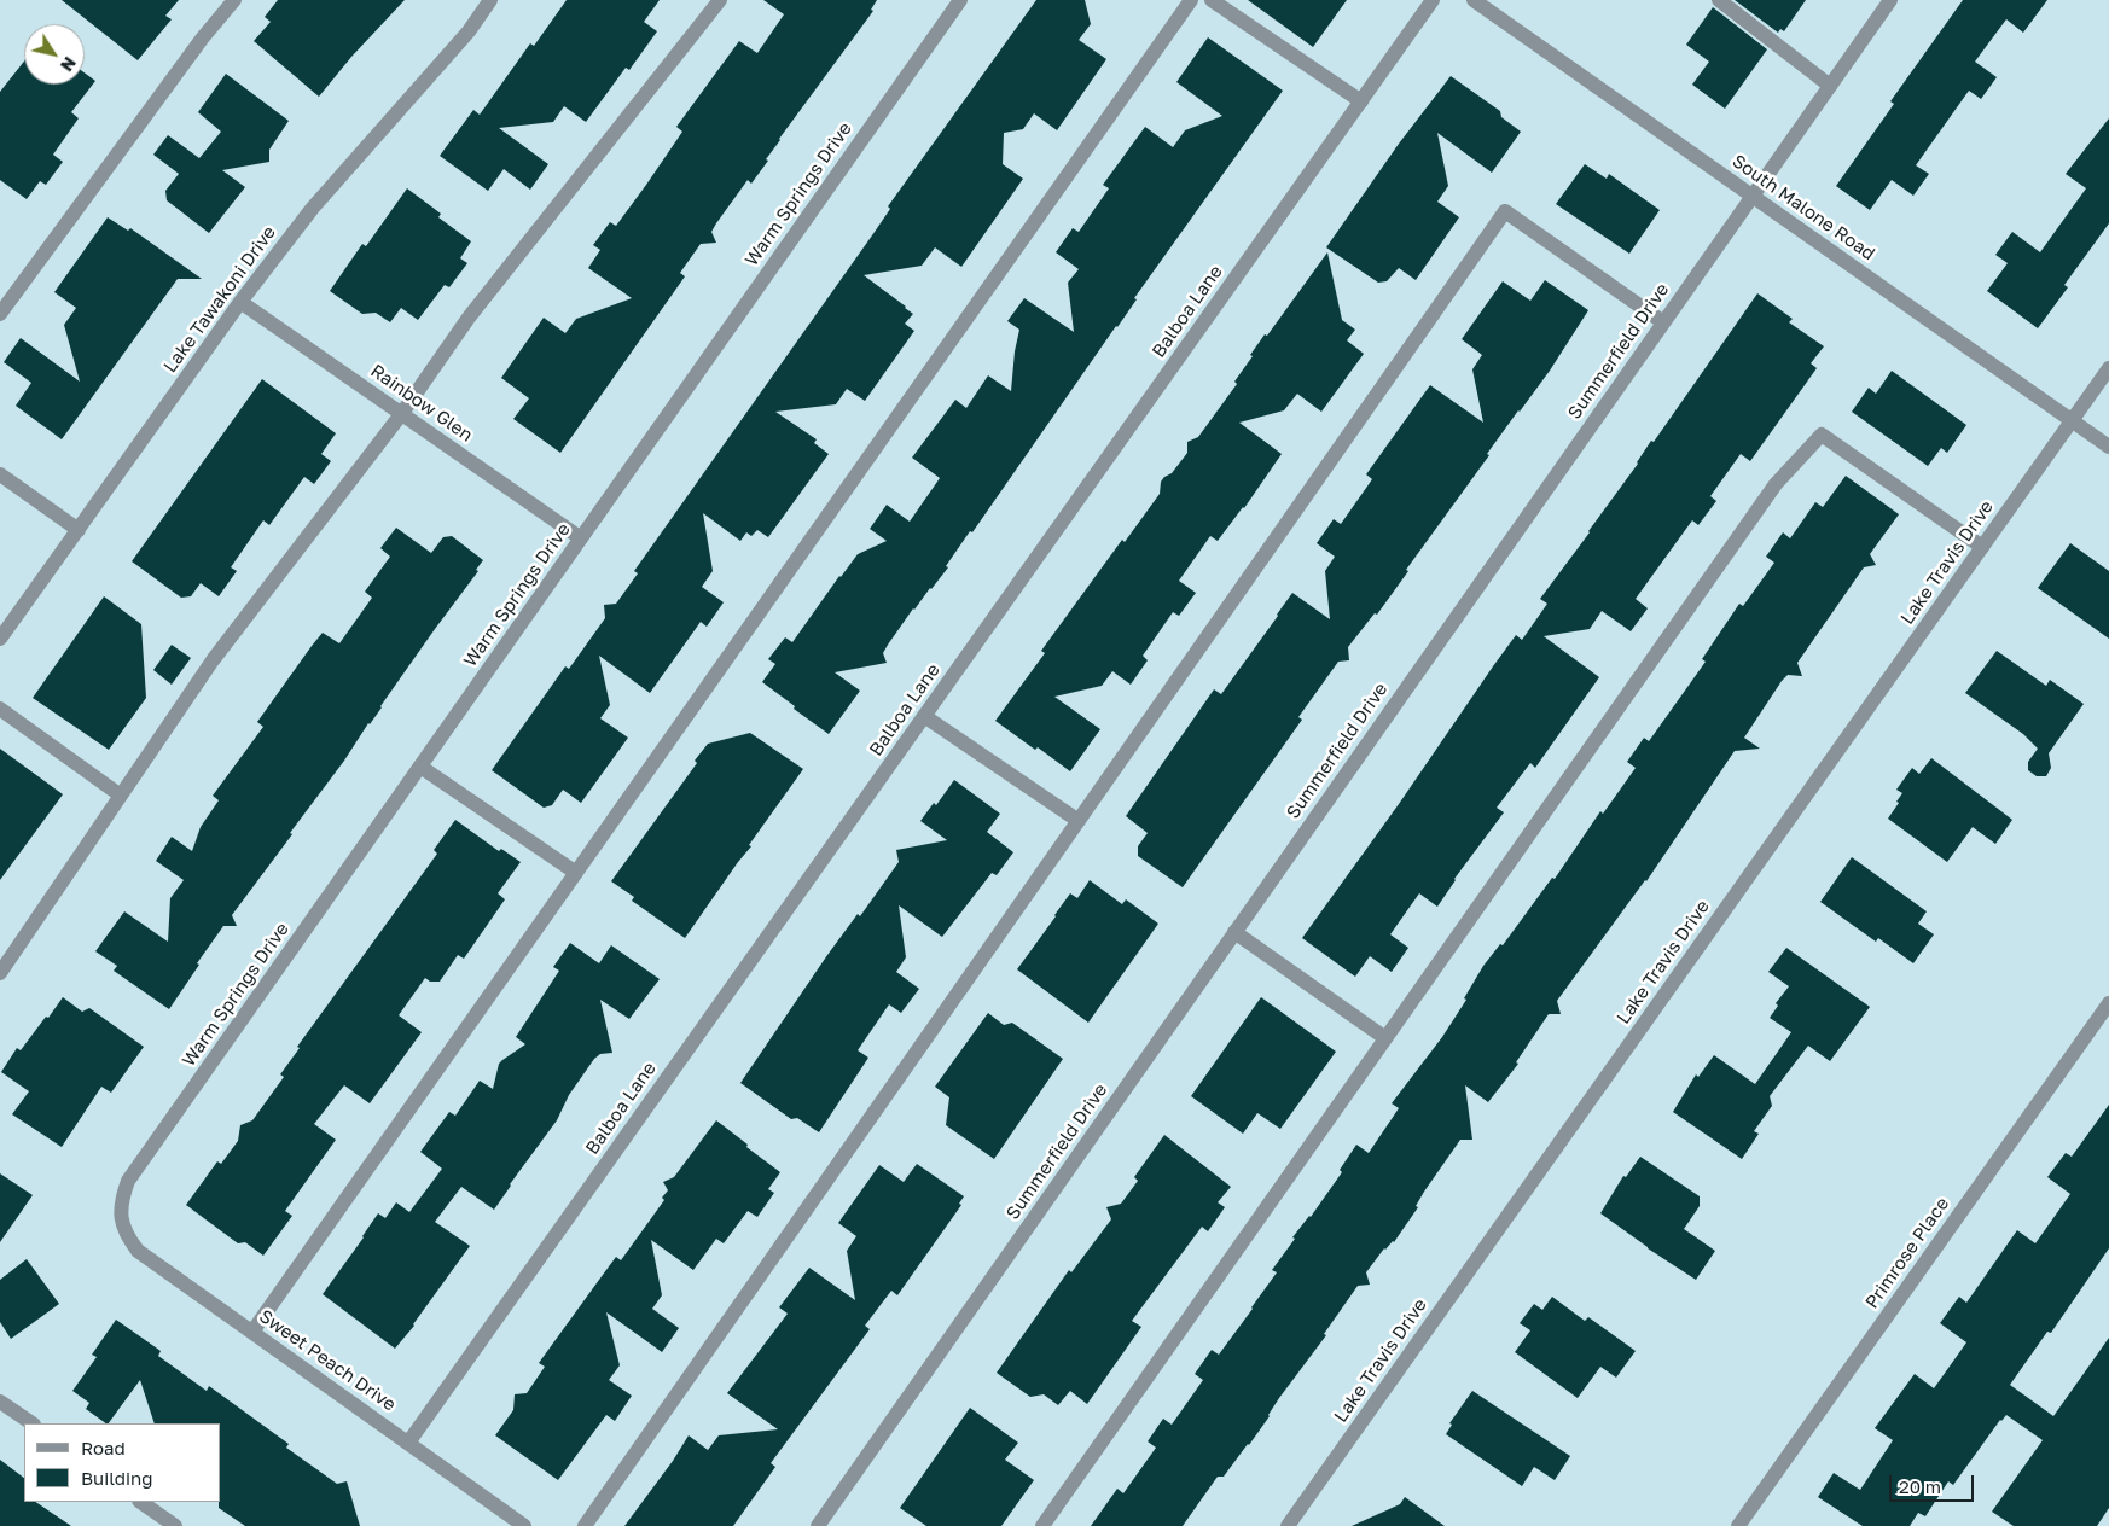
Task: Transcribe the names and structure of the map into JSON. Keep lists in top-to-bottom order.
{
  "streets": {
    "street": [
      "Warm Springs Drive",
      "South Malone Road",
      "Lake Tawakoni Drive",
      "Balboa Lane",
      "Summerfield Drive",
      "Rainbow Glen",
      "Lake Travis Drive",
      "Primrose Place",
      "Sweet Peach Drive"
    ]
  },
  "crossings": [
    ["Warm Springs Drive", "Rainbow Glen"],
    ["Warm Springs Drive", "Sweet Peach Drive"],
    ["South Malone Road", "Summerfield Drive"],
    ["South Malone Road", "Lake Travis Drive"],
    ["Lake Tawakoni Drive", "Rainbow Glen"],
    ["Balboa Lane", "Sweet Peach Drive"]
  ],
  "legend": ["Road", "Building"],
  "scale_bar": "20 m",
  "north": "bottom right"
}
